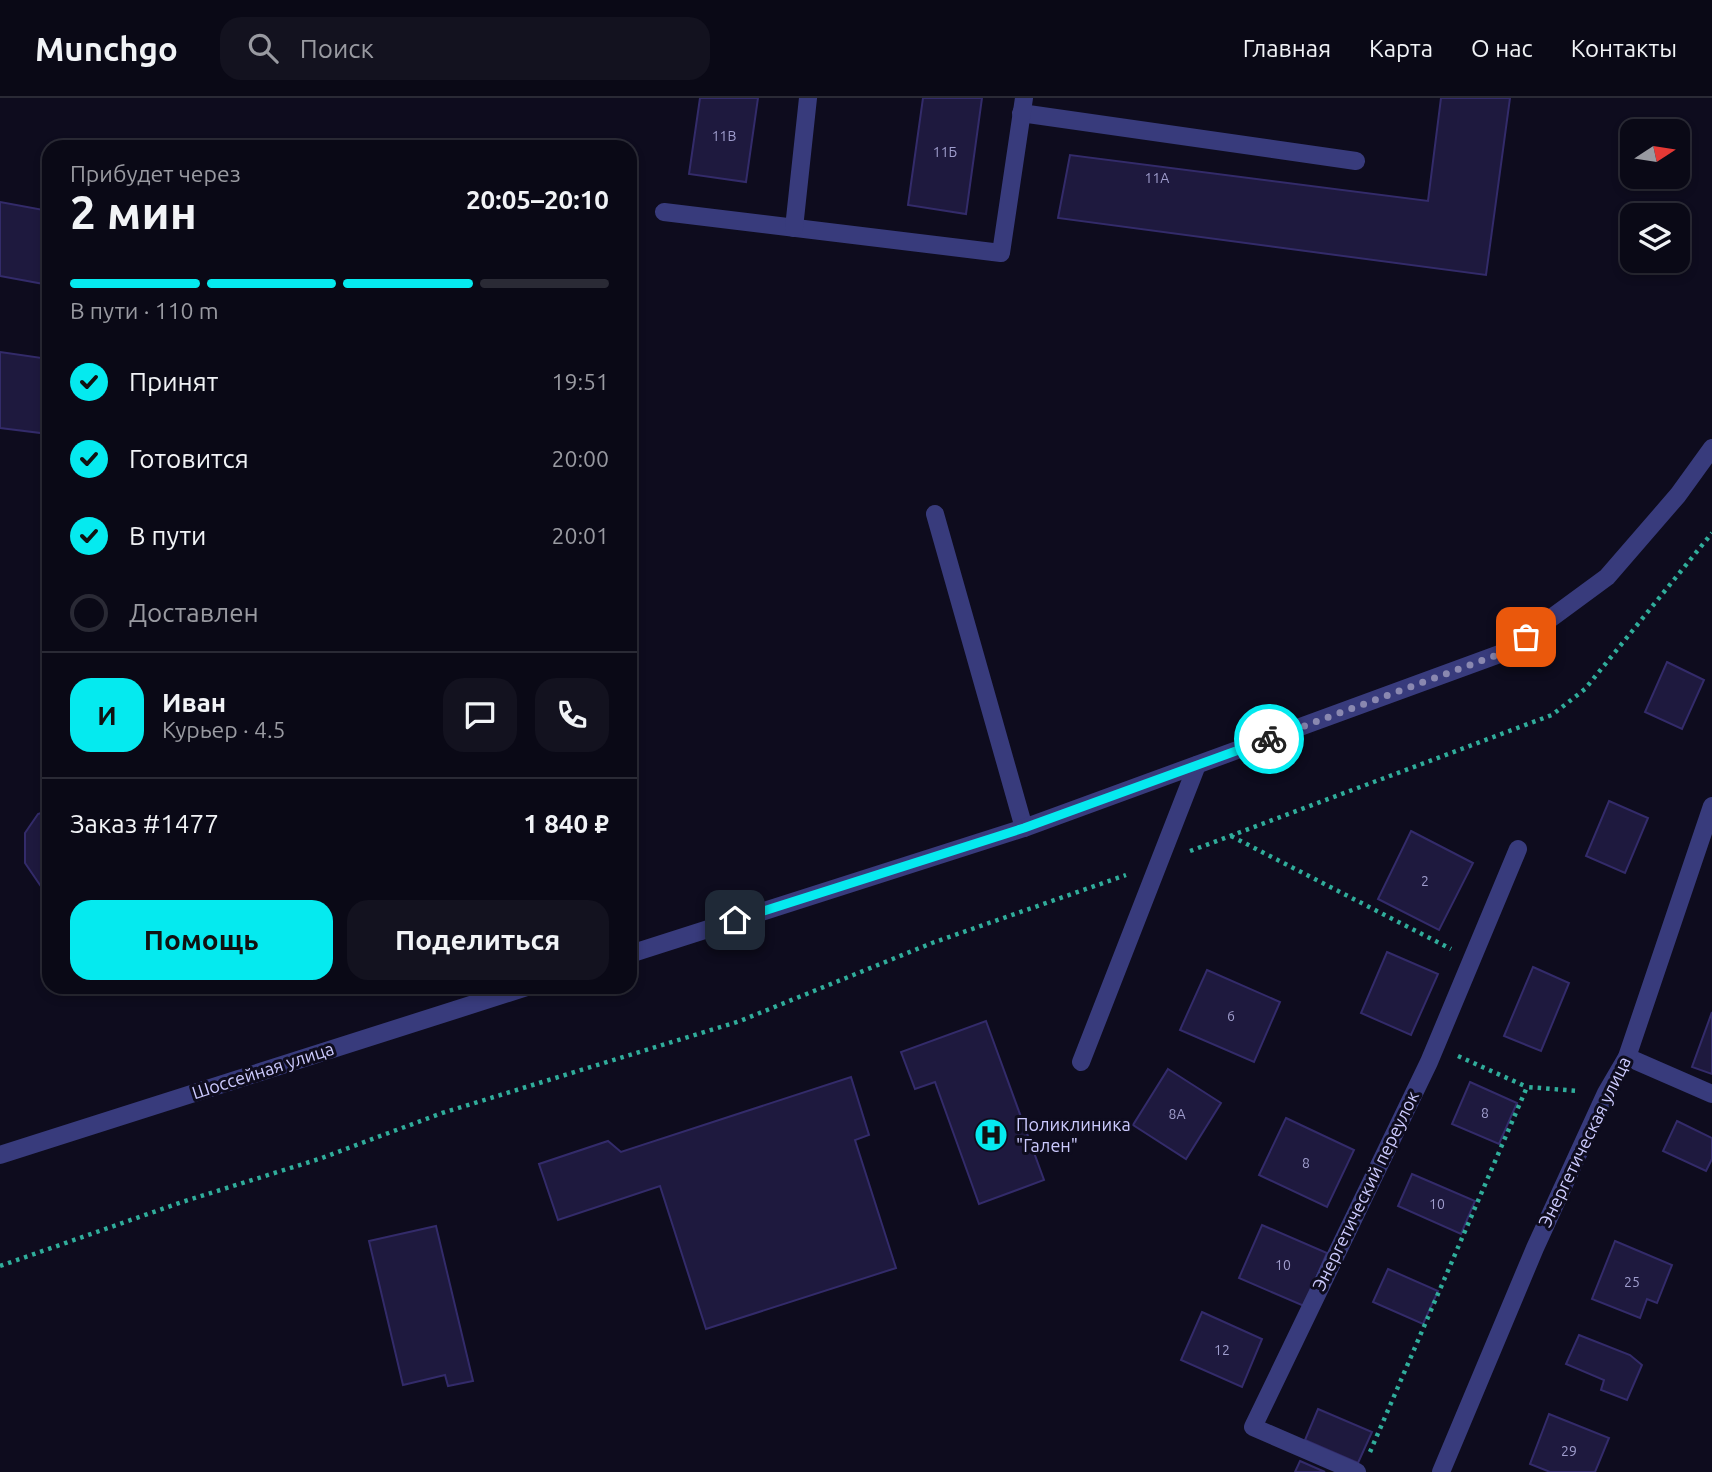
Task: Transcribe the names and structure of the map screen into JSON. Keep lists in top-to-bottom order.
{
  "streets": {
    "street": ["Шоссейная улица", "Энергетическая улица", "Энергетический переулок"]
  },
  "places": {
    "hospital": ["Поликлиника \"Гален\""]
  },
  "house_numbers": [
    "11В",
    "11Б",
    "11А",
    "2",
    "6",
    "8",
    "8А",
    "8",
    "10",
    "10",
    "25",
    "12",
    "29"
  ],
  "north": "right",
  "page": {
    "header": "Munchgo",
    "search": "Поиск",
    "nav": [
      "Главная",
      "Карта",
      "О нас",
      "Контакты"
    ],
    "heading": ["2 мин", "Прибудет через", "20:05–20:10"],
    "panel": [
      "Иван",
      "Курьер · 4.5",
      "Заказ #1477",
      "1 840 ₽"
    ],
    "bar": "В пути · 110 m",
    "list": [
      ["Принят", "19:51"],
      ["Готовится", "20:00"],
      ["В пути", "20:01"],
      "Доставлен"
    ],
    "round": "И",
    "buttons": ["Помощь", "Поделиться"]
  }
}
